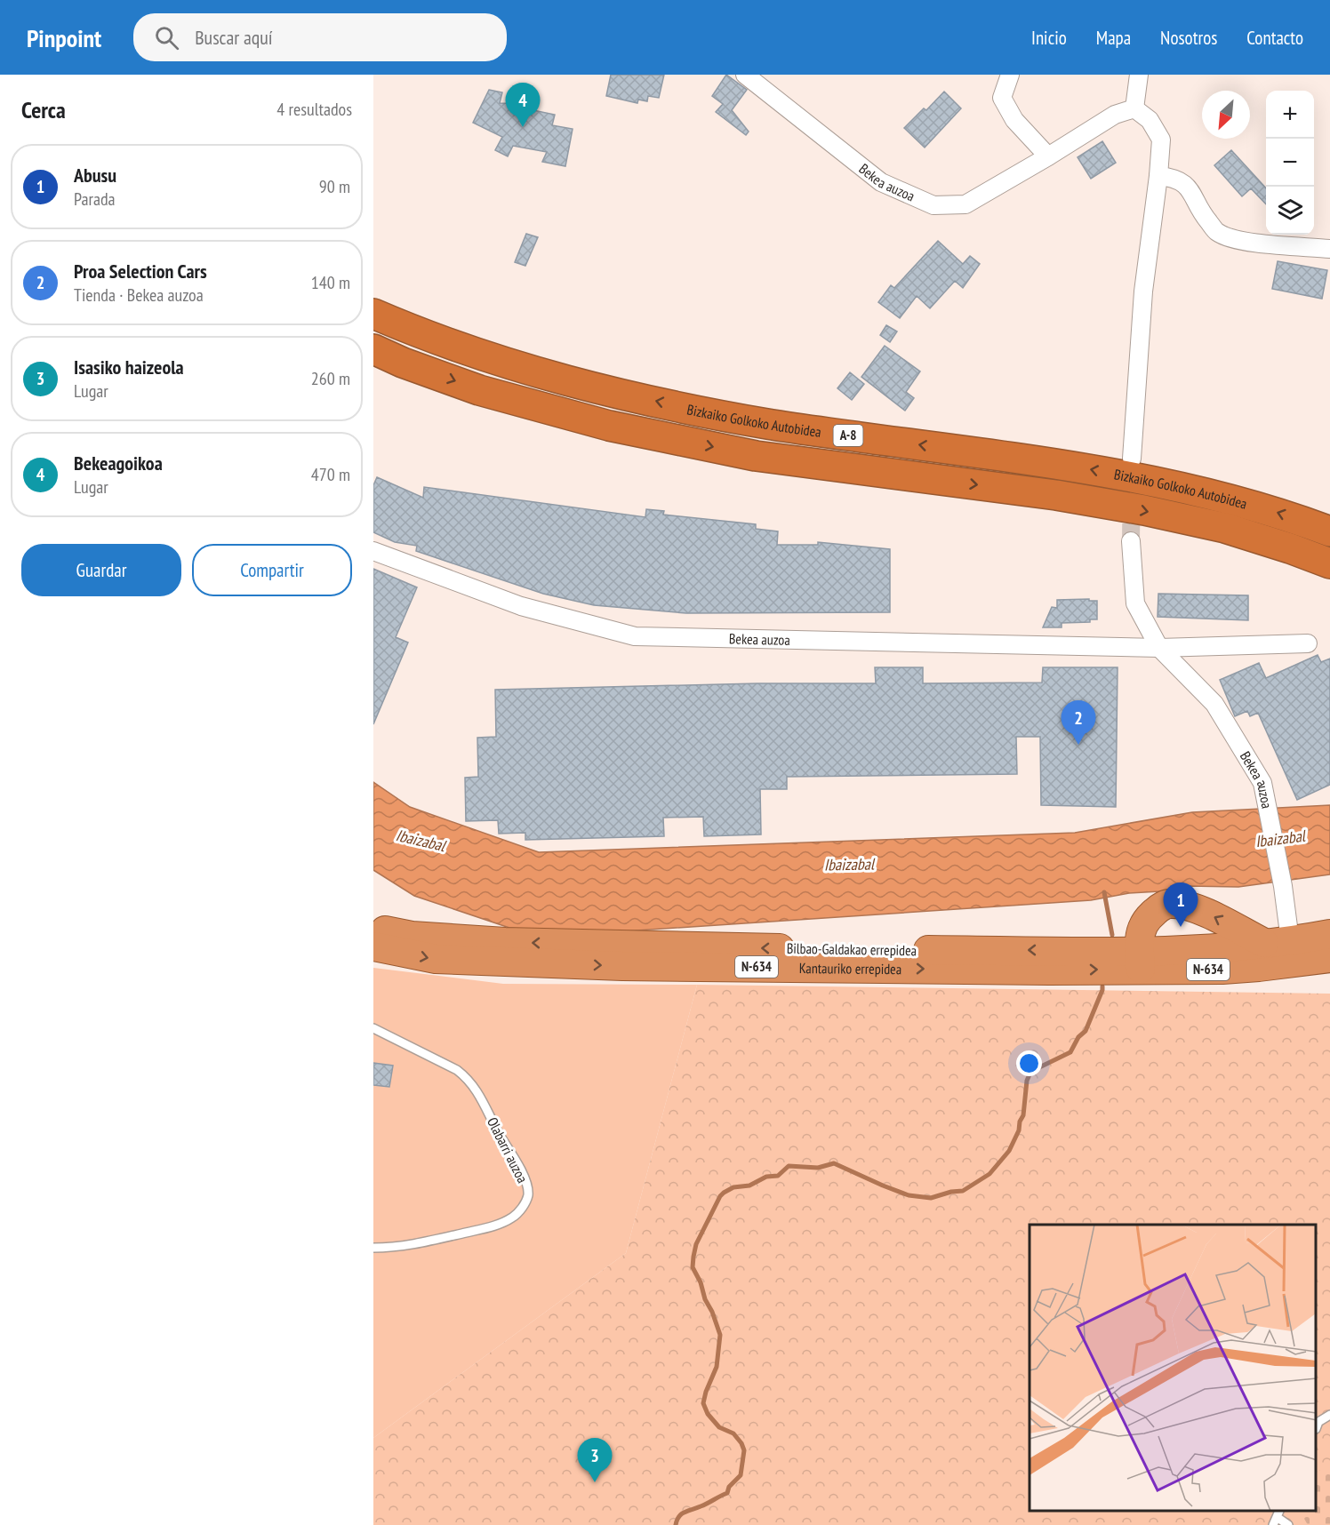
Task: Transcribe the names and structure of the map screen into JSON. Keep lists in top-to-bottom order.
{
  "streets": {
    "highway": [
      "Bizkaiko Golkoko Autobidea",
      "A-8",
      "Bilbao-Galdakao errepidea",
      "N-634",
      "Kantauriko errepidea"
    ],
    "street": ["Bekea auzoa"],
    "lane": ["Olabarri auzoa"]
  },
  "crossings": [
    ["Bekea auzoa", "N-634"],
    ["Bekea auzoa", "Kantauriko errepidea"],
    ["Bilbao-Galdakao errepidea", "Kantauriko errepidea"],
    ["N-634", "Kantauriko errepidea"]
  ],
  "one_way": ["Bilbao-Galdakao errepidea", "Kantauriko errepidea"],
  "water": ["Ibaizabal"],
  "north": "bottom left",
  "page": {
    "header": "Pinpoint",
    "search": "Buscar aquí",
    "nav": [
      "Inicio",
      "Mapa",
      "Nosotros",
      "Contacto"
    ],
    "heading": ["Cerca", "4 resultados"],
    "pins": [
      "4",
      "2",
      "1",
      "3"
    ],
    "map_buttons": ["+", "−"],
    "list": [
      {
        "mark": "1",
        "name": "Abusu",
        "note": "Parada",
        "value": "90 m"
      },
      {
        "mark": "2",
        "name": "Proa Selection Cars",
        "note": "Tienda · Bekea auzoa",
        "value": "140 m"
      },
      {
        "mark": "3",
        "name": "Isasiko haizeola",
        "note": "Lugar",
        "value": "260 m"
      },
      {
        "mark": "4",
        "name": "Bekeagoikoa",
        "note": "Lugar",
        "value": "470 m"
      }
    ],
    "buttons": ["Guardar", "Compartir"]
  }
}
